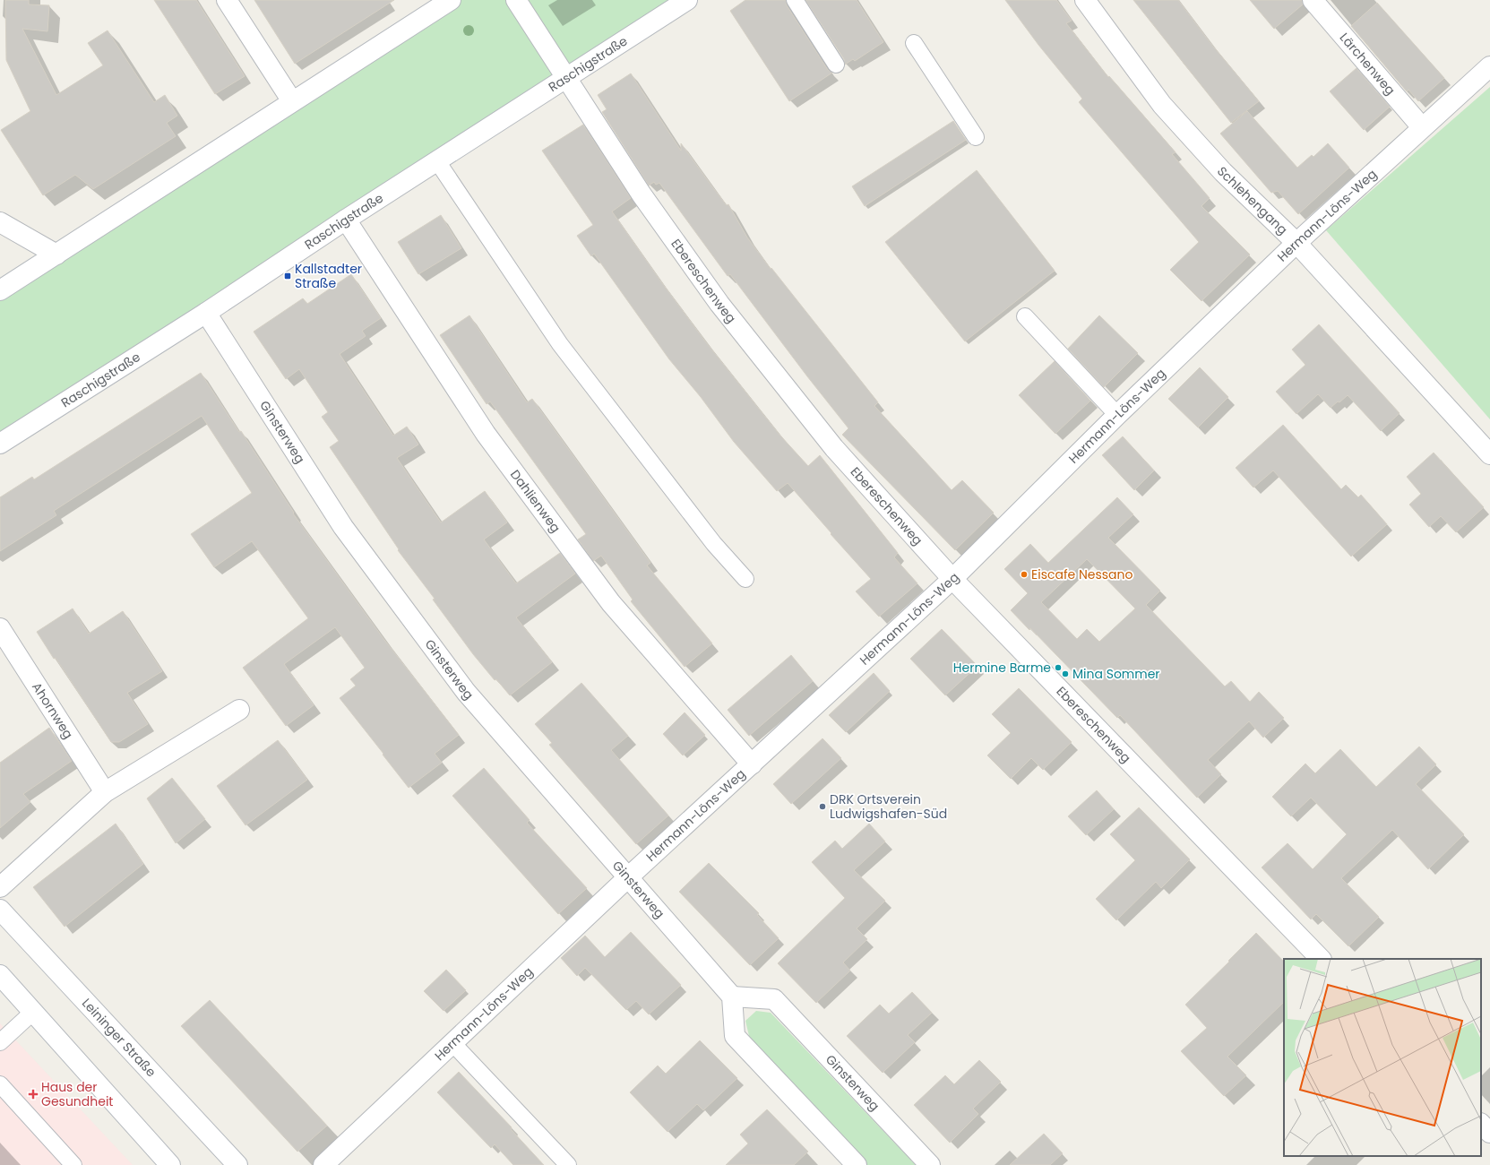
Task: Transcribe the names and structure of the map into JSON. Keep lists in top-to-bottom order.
{
  "streets": {
    "street": [
      "Lärchenweg",
      "Raschigstraße",
      "Schlehengang",
      "Hermann-Löns-Weg",
      "Ebereschenweg",
      "Ginsterweg",
      "Dahlienweg",
      "Ahornweg",
      "Leininger Straße"
    ]
  },
  "crossings": [
    ["Lärchenweg", "Hermann-Löns-Weg"],
    ["Raschigstraße", "Ebereschenweg"],
    ["Raschigstraße", "Ginsterweg"],
    ["Raschigstraße", "Dahlienweg"],
    ["Schlehengang", "Hermann-Löns-Weg"],
    ["Hermann-Löns-Weg", "Ebereschenweg"],
    ["Hermann-Löns-Weg", "Ginsterweg"],
    ["Hermann-Löns-Weg", "Dahlienweg"]
  ],
  "places": {
    "transit": ["Kallstadter Straße"],
    "other": [
      "Eiscafe Nessano",
      "Hermine Barme",
      "Mina Sommer",
      "DRK Ortsverein Ludwigshafen-Süd"
    ],
    "health": ["Haus der Gesundheit"]
  }
}
